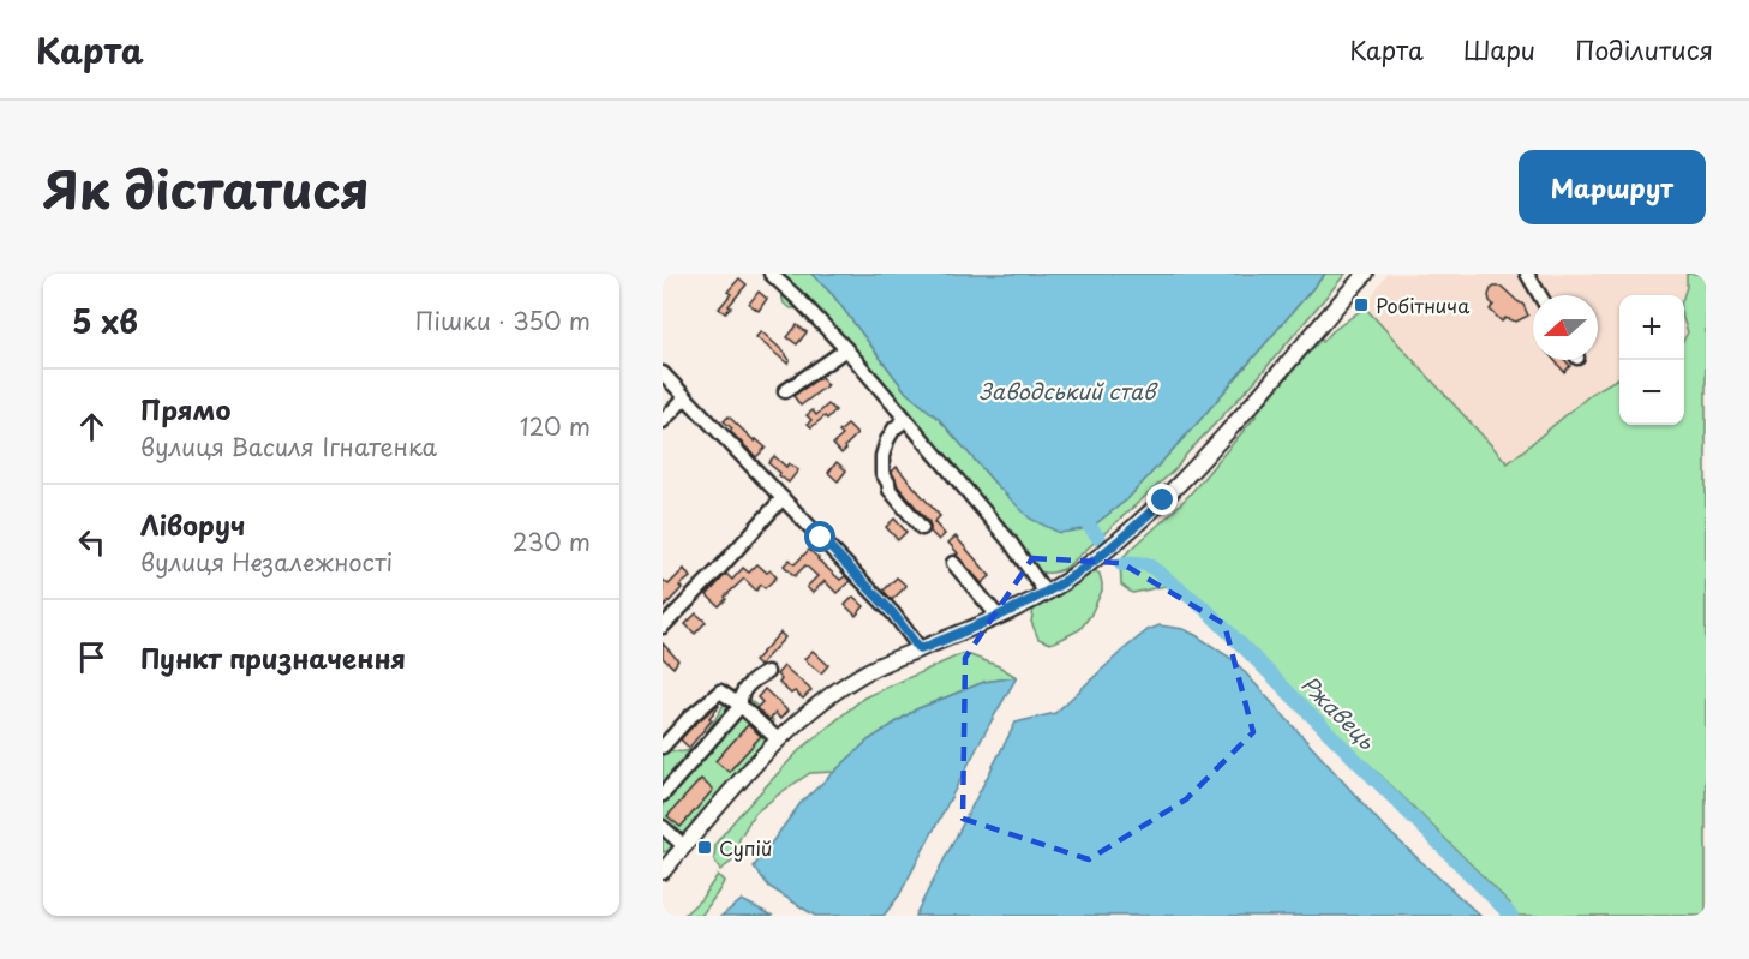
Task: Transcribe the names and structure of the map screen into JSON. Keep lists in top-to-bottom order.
{
  "water": ["Заводський став", "Ржавець"],
  "places": {
    "transit": ["Робітнича", "Супій"]
  },
  "north": "left",
  "page": {
    "header": "Карта",
    "nav": ["Карта", "Шари", "Поділитися"],
    "title": "Як дістатися",
    "buttons": "Маршрут",
    "heading": ["5 хв", "Пішки · 350 m"],
    "map_buttons": ["+", "−"],
    "list": [
      ["Прямо", "вулиця Василя Ігнатенка", "120 m"],
      ["Ліворуч", "вулиця Незалежності", "230 m"],
      "Пункт призначення"
    ]
  }
}
